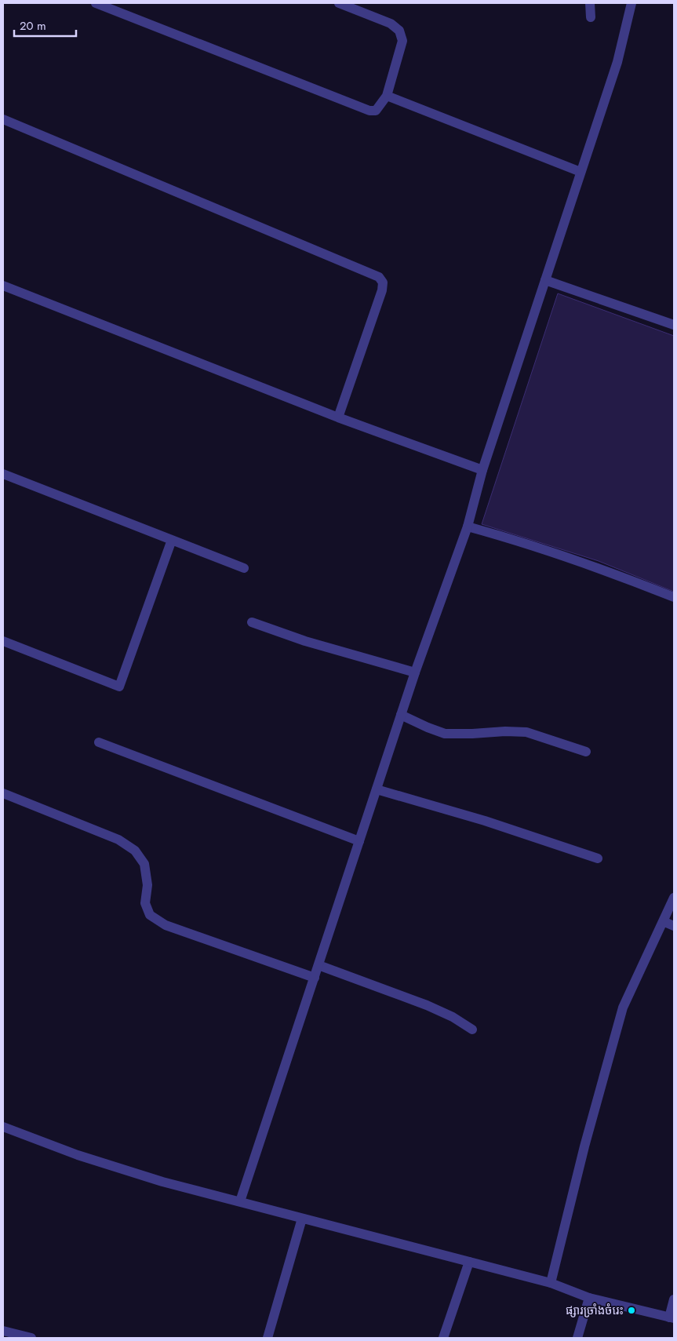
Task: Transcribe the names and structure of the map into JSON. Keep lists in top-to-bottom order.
{
  "places": ["ផ្សារច្រាំងចំរេះ"],
  "scale_bar": "20 m"
}
